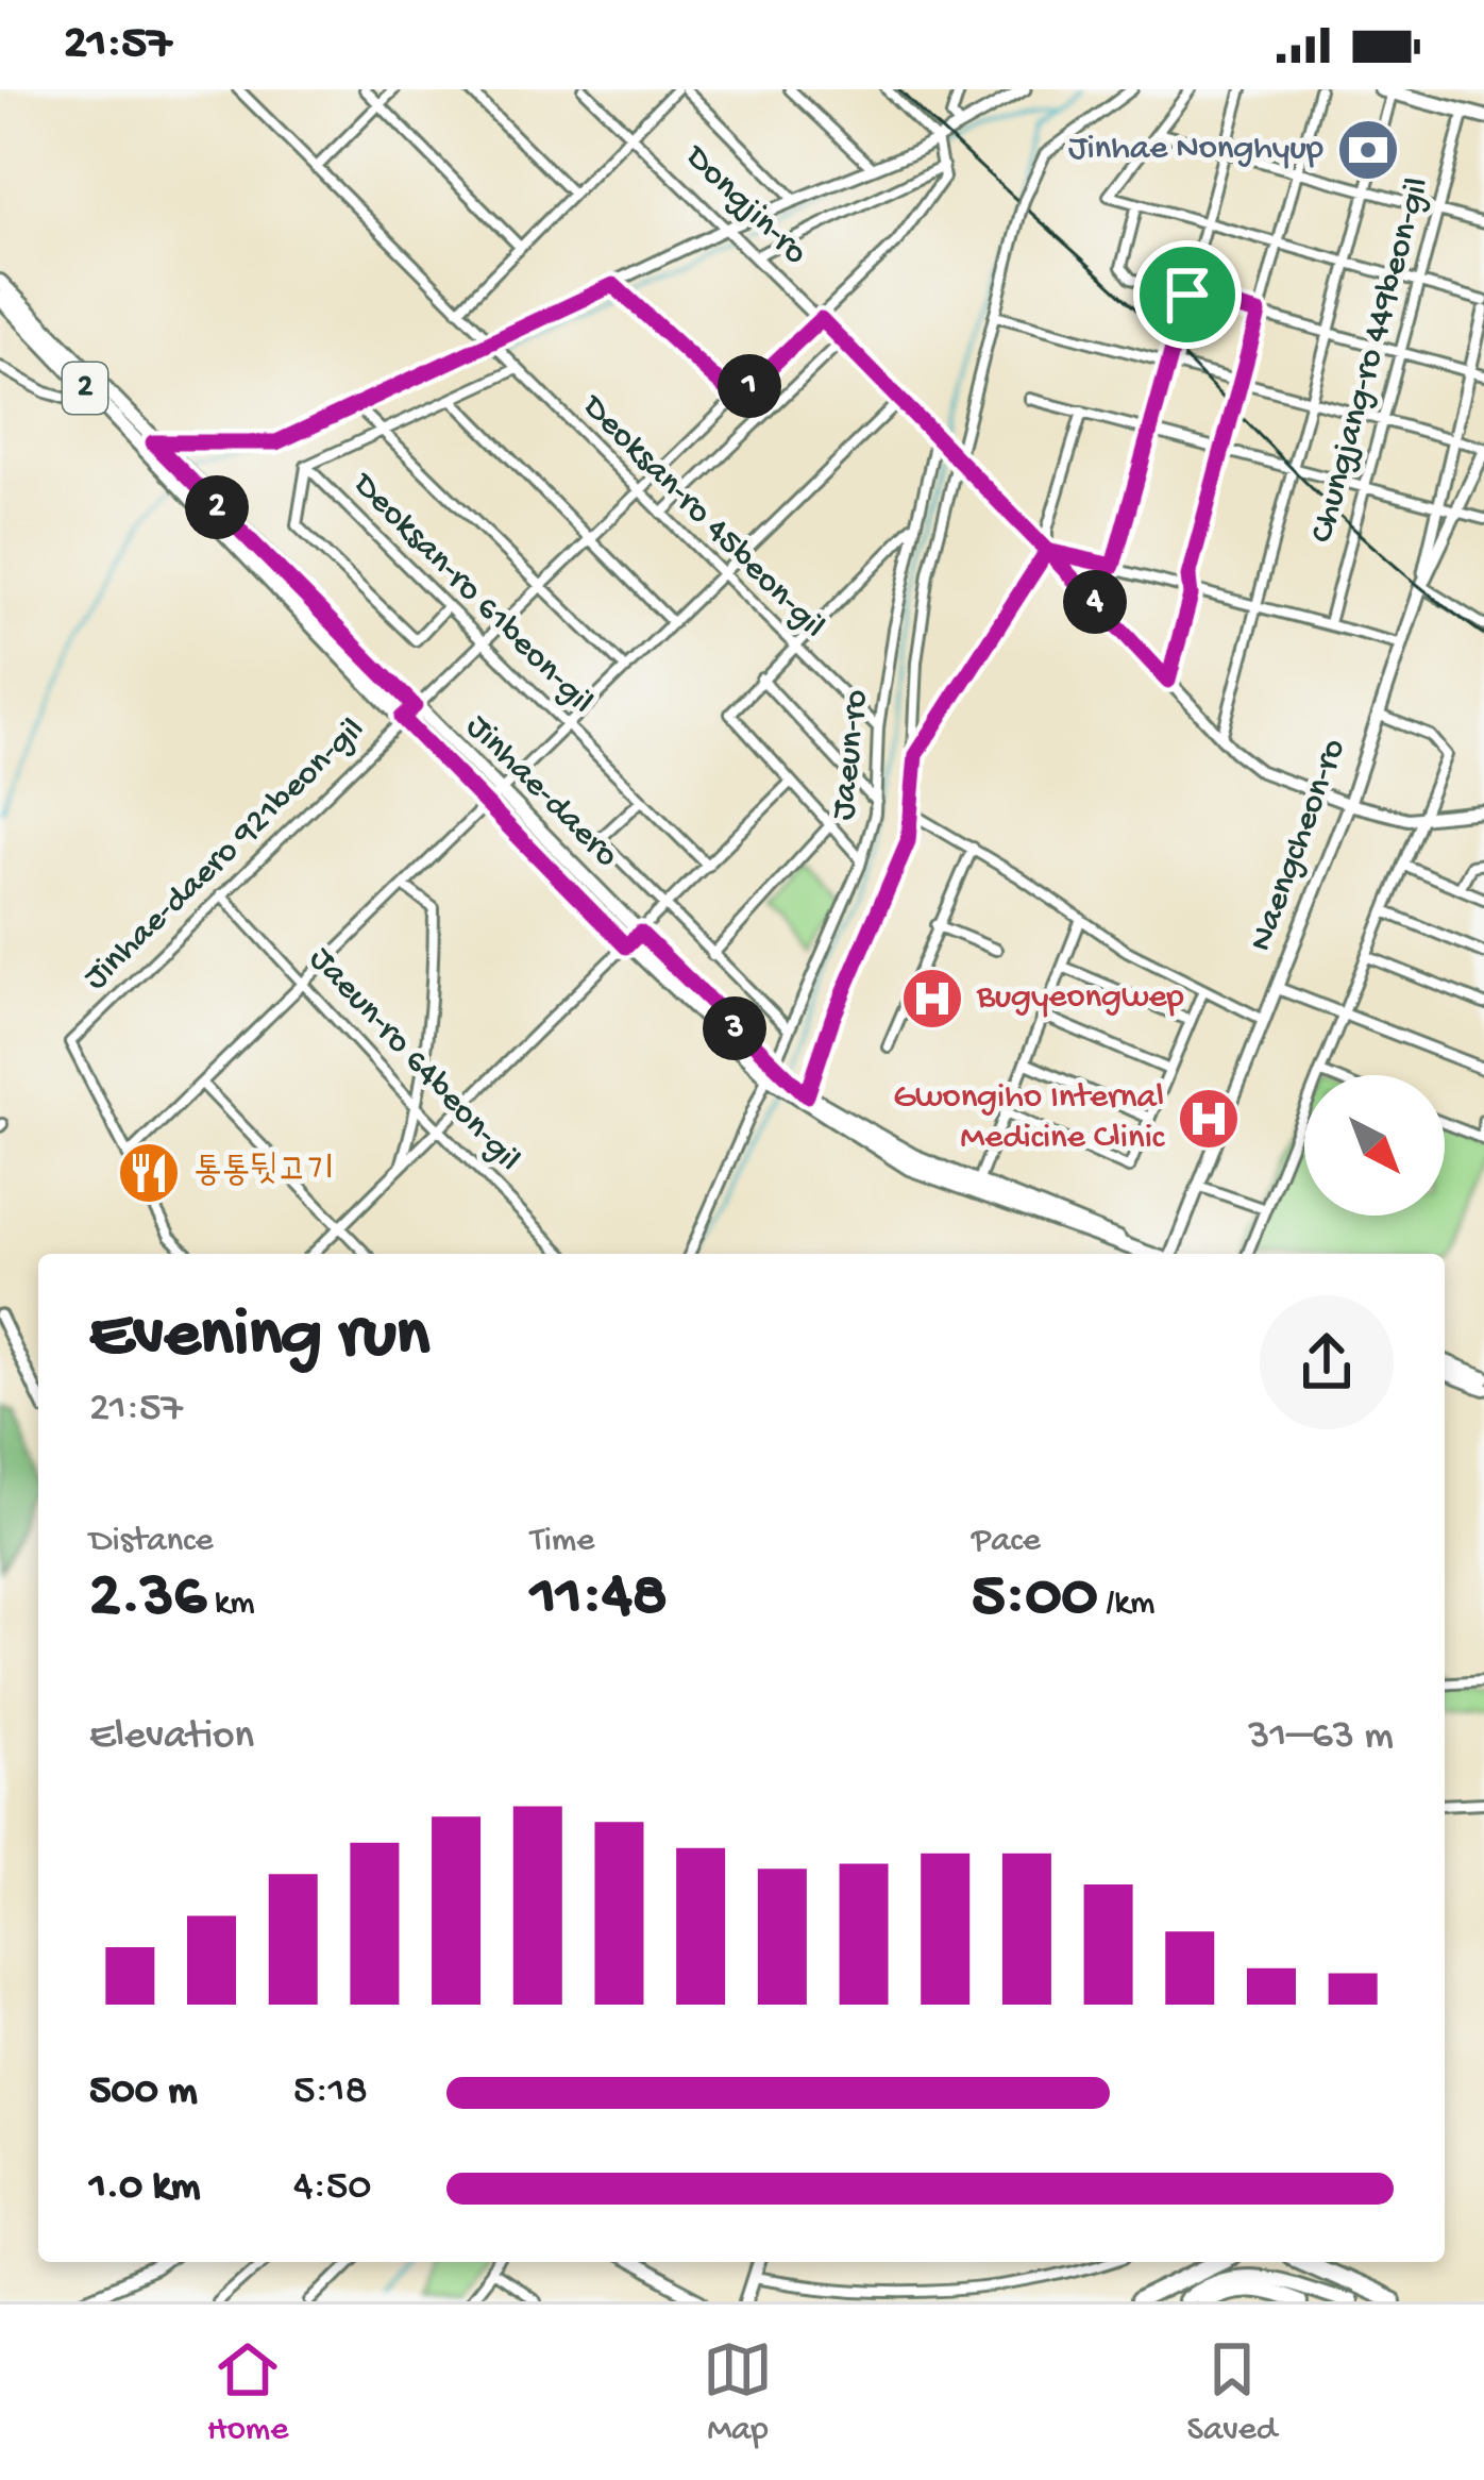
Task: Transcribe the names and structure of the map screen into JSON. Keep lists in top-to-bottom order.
{
  "streets": {
    "main road": [
      "Dongjin-ro",
      "2",
      "Jinhae-daero",
      "Naengcheon-ro"
    ],
    "street": [
      "Chungjang-ro 449beon-gil",
      "Deoksan-ro 45beon-gil",
      "Deoksan-ro 61beon-gil",
      "Jaeun-ro",
      "Jinhae-daero 921beon-gil",
      "Jaeun-ro 64beon-gil"
    ]
  },
  "crossings": [
    ["Dongjin-ro", "Jaeun-ro"],
    ["Dongjin-ro", "Naengcheon-ro"],
    ["Dongjin-ro", "Jinhae-daero 921beon-gil"],
    ["2", "Jaeun-ro"],
    ["2", "Jinhae-daero"],
    ["Deoksan-ro 45beon-gil", "Jaeun-ro"],
    ["Deoksan-ro 45beon-gil", "Jinhae-daero 921beon-gil"],
    ["Deoksan-ro 61beon-gil", "Jinhae-daero 921beon-gil"],
    ["Jaeun-ro", "Jinhae-daero"],
    ["Jinhae-daero", "Jinhae-daero 921beon-gil"],
    ["Jinhae-daero 921beon-gil", "Jaeun-ro 64beon-gil"]
  ],
  "places": {
    "bank": ["Jinhae Nonghyup"],
    "hospital": ["Bugyeongwep", "Gwongiho Internal Medicine Clinic"],
    "restaurant": ["통통뒷고기"]
  },
  "north": "bottom right",
  "page": {
    "status": "21:57",
    "pins": [
      "1",
      "2",
      "4",
      "3"
    ],
    "heading": ["Evening run", "21:57"],
    "stats": [
      ["Distance", "2.36 km"],
      ["Time", "11:48"],
      ["Pace", "5:00 /km"]
    ],
    "chart": ["Elevation", "31–63 m"],
    "list": [
      {
        "name": "500 m",
        "note": "5:18"
      },
      {
        "name": "1.0 km",
        "note": "4:50"
      }
    ],
    "tabs": ["Home", "Map", "Saved"]
  }
}
